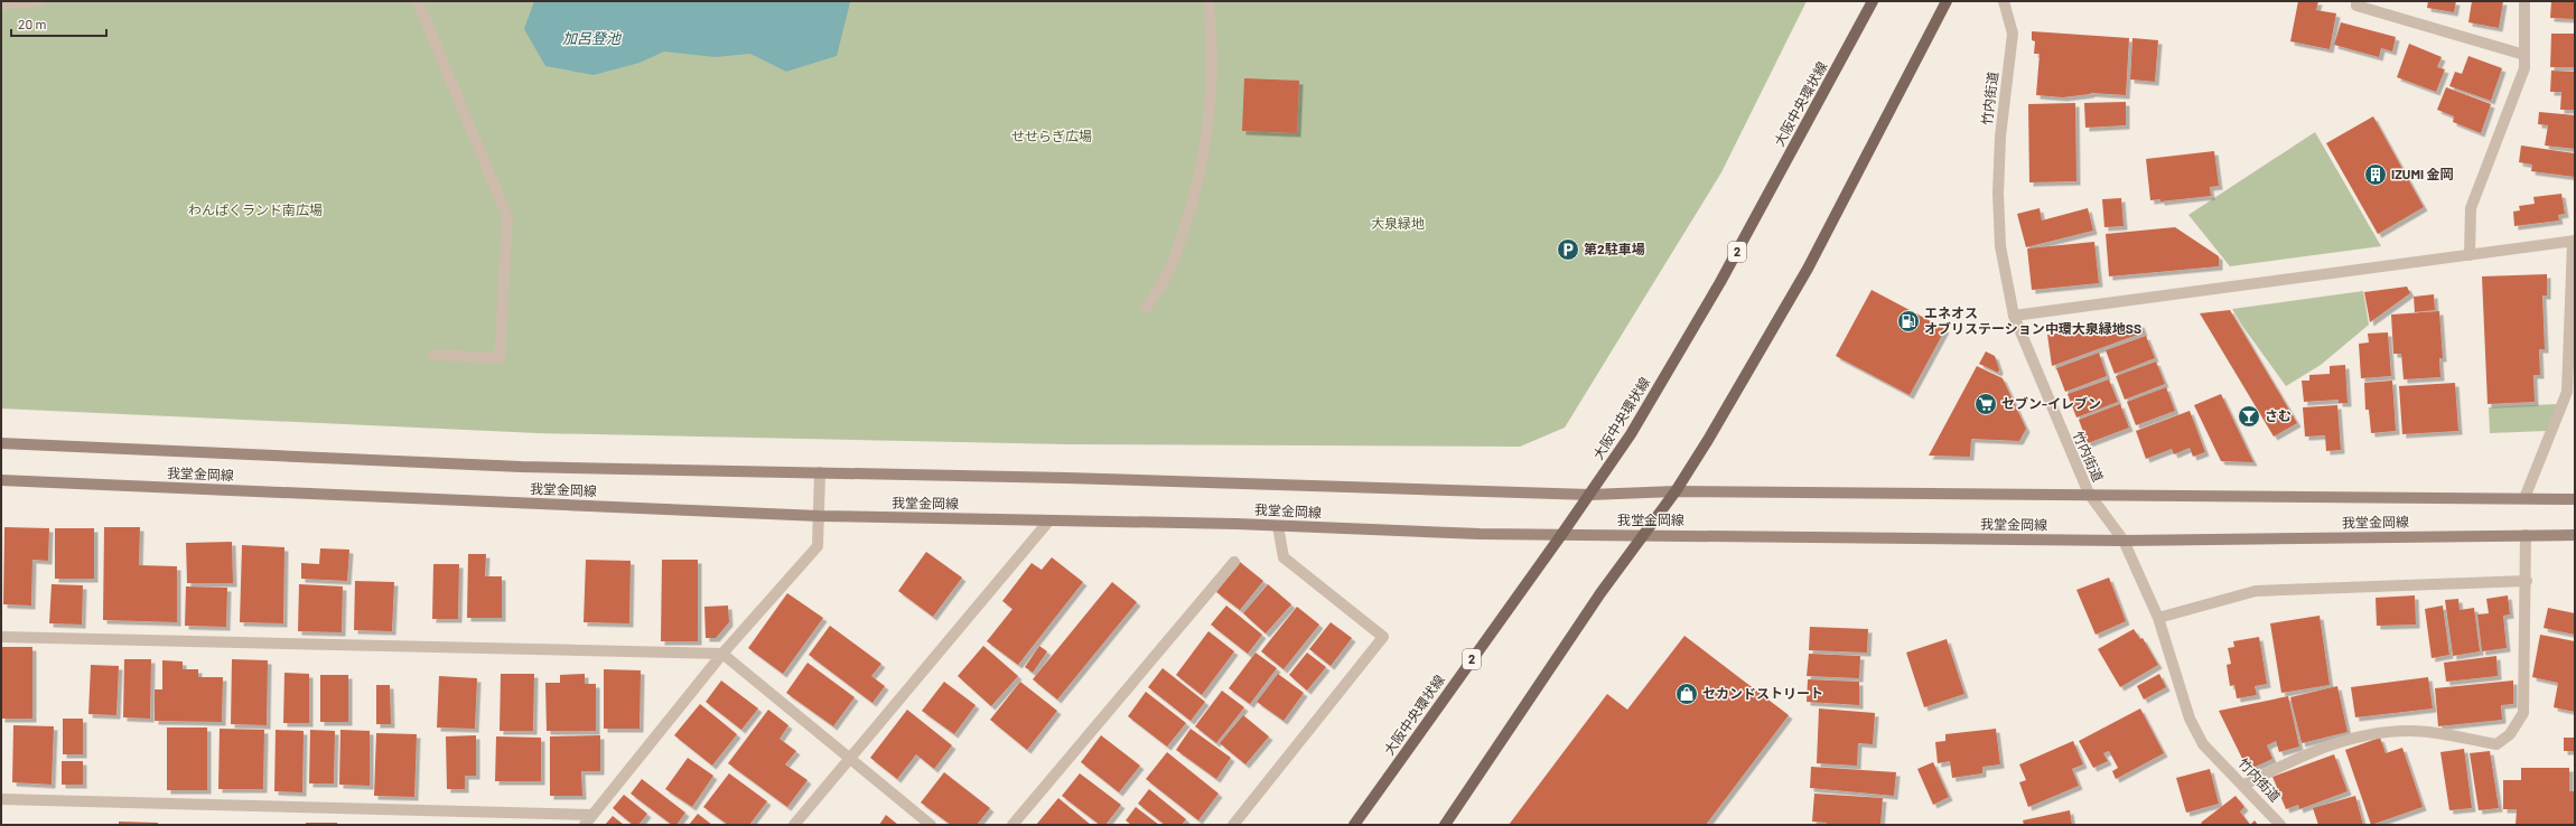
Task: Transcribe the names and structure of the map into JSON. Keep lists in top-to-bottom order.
{
  "streets": {
    "main road": ["大阪中央環状線", "2", "我堂金岡線"],
    "street": ["竹内街道"]
  },
  "crossings": [
    ["竹内街道", "我堂金岡線"],
    ["大阪中央環状線", "我堂金岡線"]
  ],
  "water": ["加呂登池"],
  "parks": ["せせらぎ広場", "わんぱくランド南広場", "大泉緑地"],
  "places": {
    "building": ["IZUMI 金岡"],
    "parking": ["第2駐車場"],
    "fuel station": ["エネオス オブリステーション中環大泉緑地SS"],
    "supermarket": ["セブン-イレブン"],
    "bar": ["さむ"],
    "shop": ["セカンドストリート"]
  },
  "scale_bar": "20 m"
}
